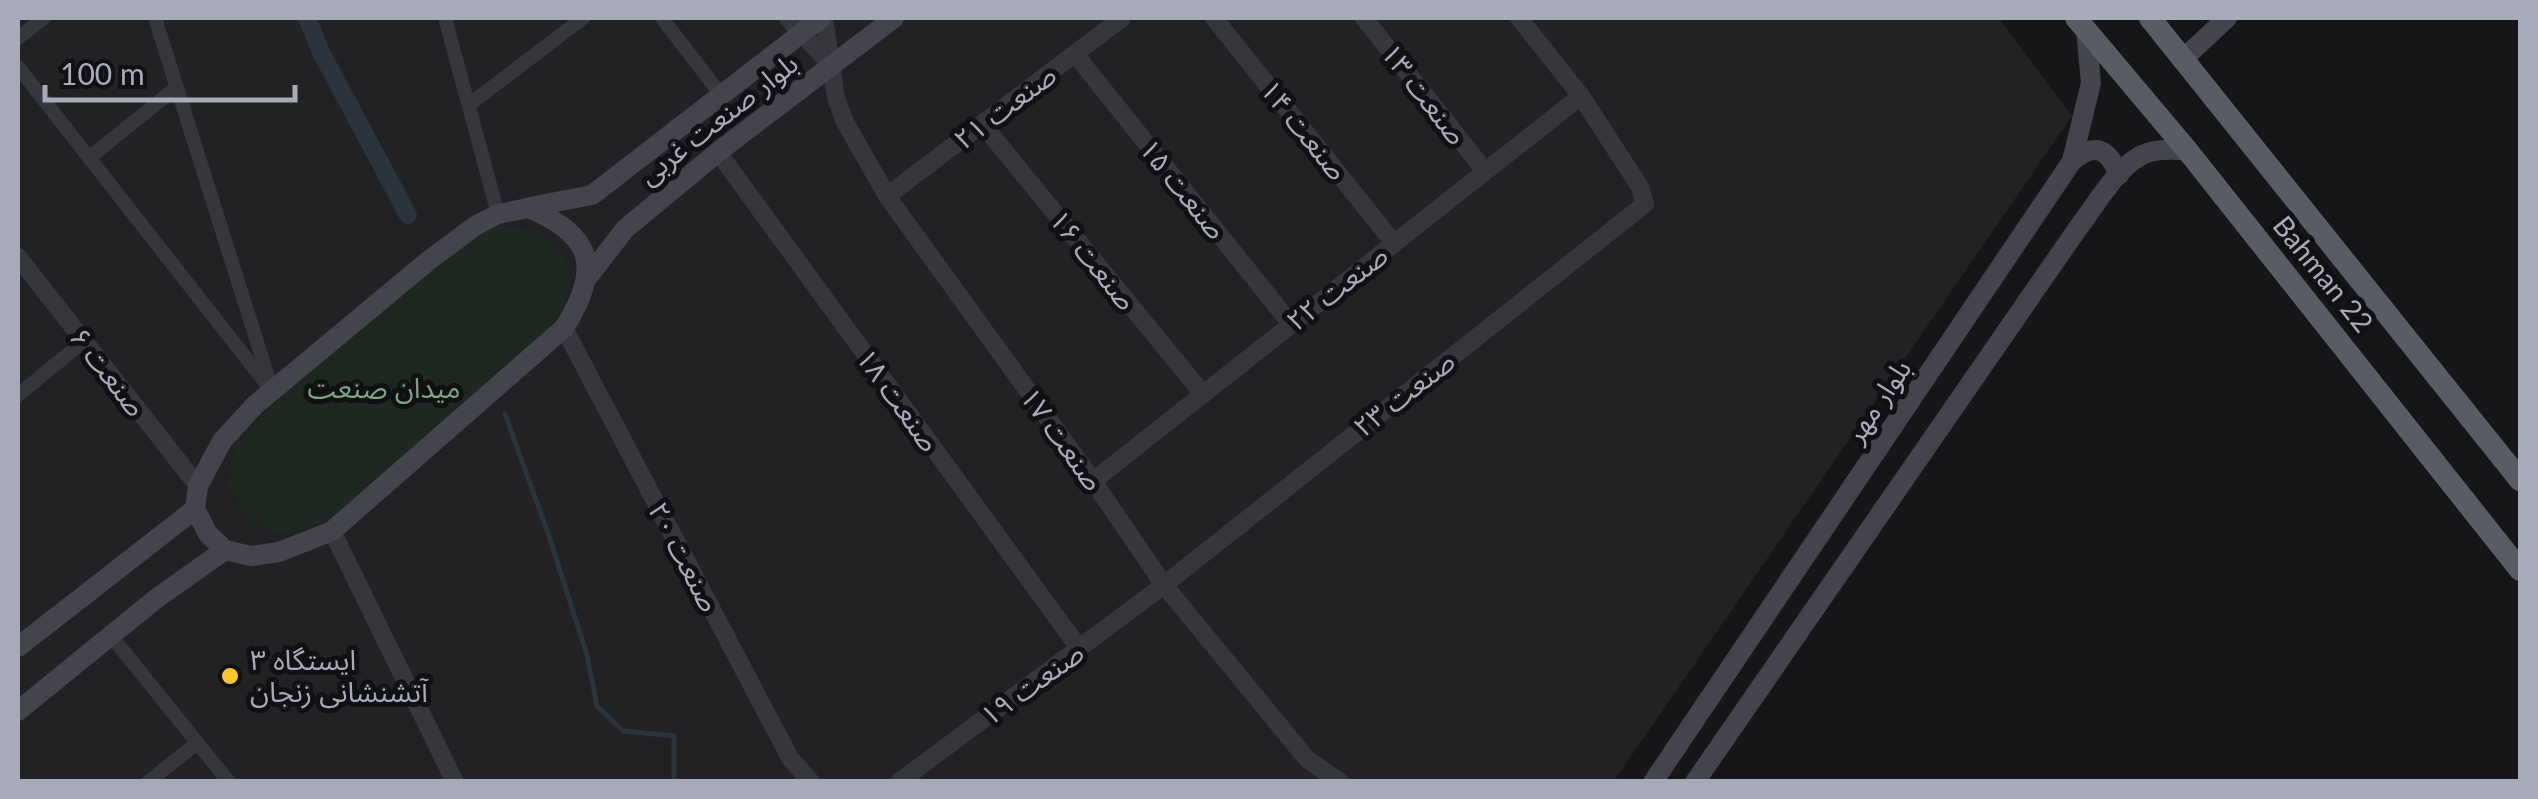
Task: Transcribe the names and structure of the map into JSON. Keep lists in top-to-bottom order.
{
  "streets": {
    "highway": ["Bahman 22"],
    "main road": ["بلوار صنعت غربی", "بلوار مهر"],
    "street": [
      "صنعت ۱۳",
      "صنعت ۲۱",
      "صنعت ۱۴",
      "صنعت ۱۵",
      "صنعت ۱۶",
      "صنعت ۲۲",
      "صنعت ۶",
      "صنعت ۲۳",
      "صنعت ۱۸",
      "صنعت ۱۷",
      "صنعت ۲۰",
      "صنعت ۱۹"
    ]
  },
  "crossings": [
    ["صنعت ۱۳", "صنعت ۲۲"],
    ["صنعت ۲۱", "صنعت ۱۵"],
    ["صنعت ۲۱", "صنعت ۱۶"],
    ["صنعت ۲۱", "صنعت ۱۷"],
    ["بلوار صنعت غربی", "صنعت ۱۸"],
    ["بلوار صنعت غربی", "صنعت ۱۷"],
    ["صنعت ۱۴", "صنعت ۲۲"],
    ["صنعت ۱۵", "صنعت ۲۲"],
    ["صنعت ۱۶", "صنعت ۲۲"],
    ["Bahman 22", "بلوار مهر"],
    ["صنعت ۲۲", "صنعت ۲۳"],
    ["صنعت ۲۲", "صنعت ۱۷"],
    ["صنعت ۲۳", "صنعت ۱۷"],
    ["صنعت ۲۳", "صنعت ۱۹"],
    ["صنعت ۱۸", "صنعت ۱۹"],
    ["صنعت ۱۷", "صنعت ۱۹"]
  ],
  "parks": ["میدان صنعت"],
  "places": ["ایستگاه ۳ آتشنشانی زنجان"],
  "scale_bar": "100 m"
}
